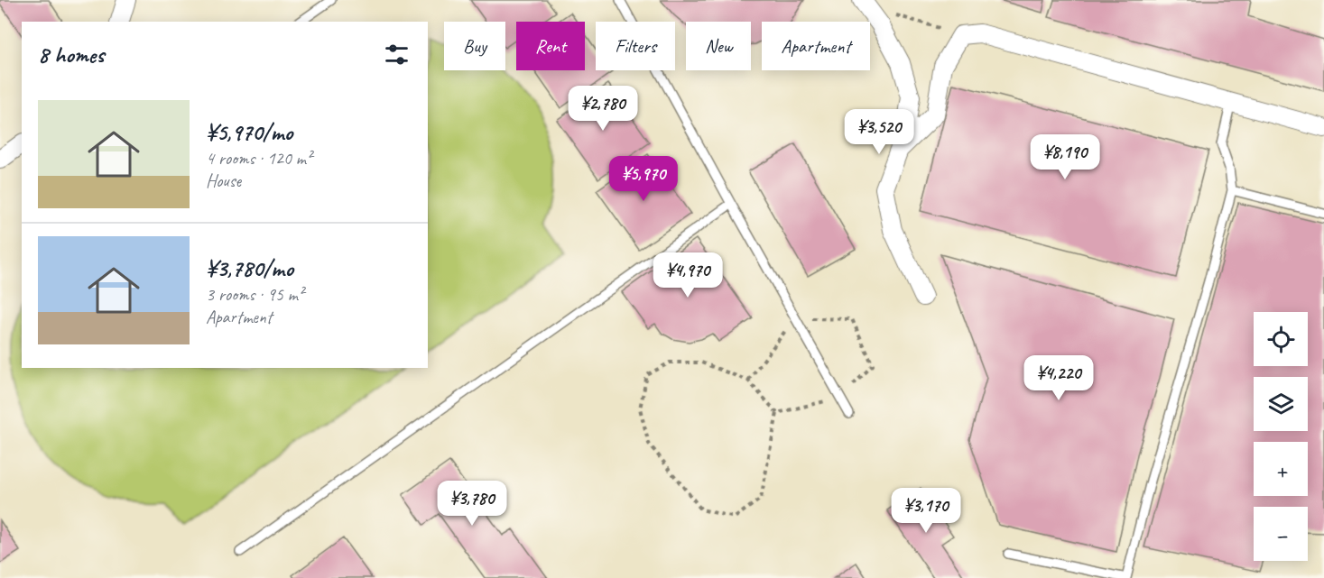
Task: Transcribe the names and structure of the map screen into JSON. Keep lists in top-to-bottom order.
{
  "page": {
    "chip": [
      "Buy",
      "Rent",
      "Filters",
      "New",
      "Apartment"
    ],
    "heading": "8 homes",
    "price": [
      "¥2,780",
      "¥3,520",
      "¥8,190",
      "¥5,970",
      "¥4,970",
      "¥4,220",
      "¥3,780",
      "¥3,170"
    ],
    "list": [
      {
        "name": "¥5,970/mo",
        "note": "4 rooms · 120 m² · House"
      },
      {
        "name": "¥3,780/mo",
        "note": "3 rooms · 95 m² · Apartment"
      }
    ],
    "map_buttons": ["+", "−"]
  }
}
